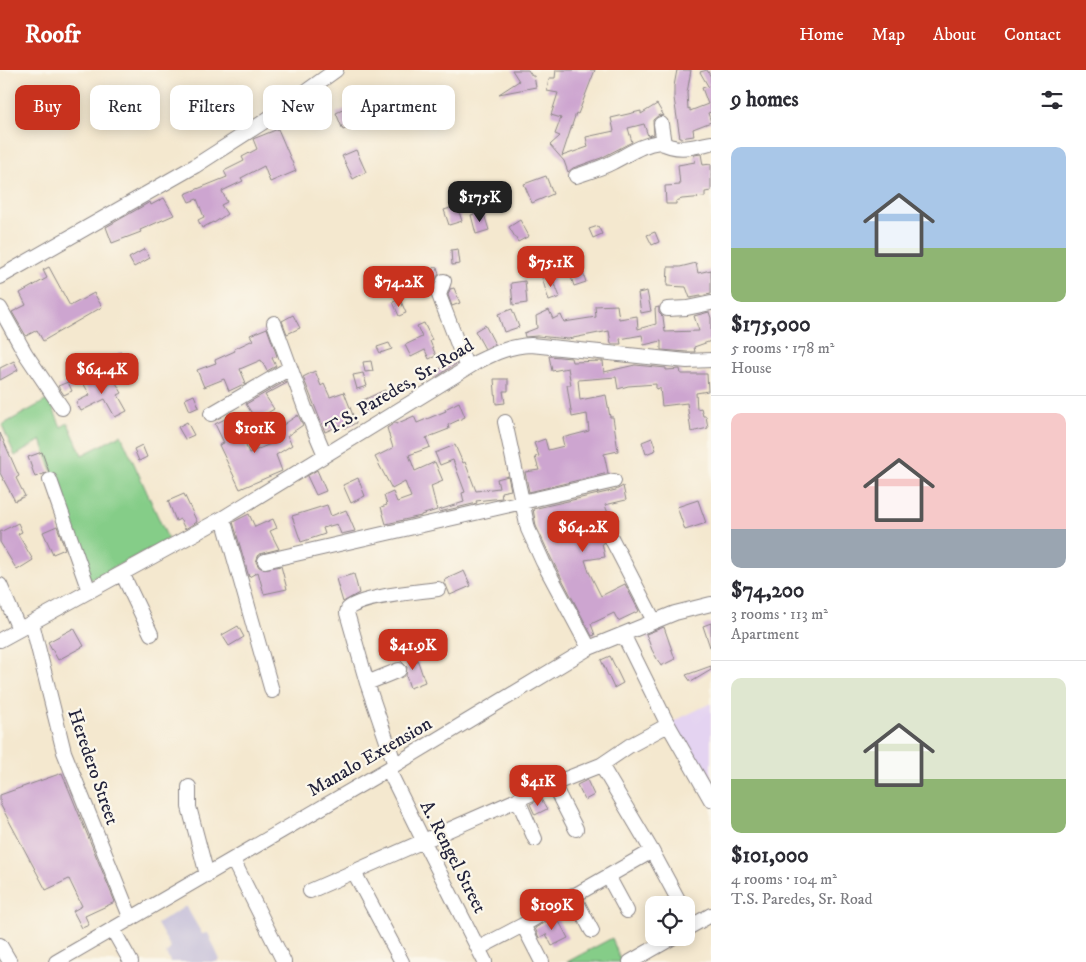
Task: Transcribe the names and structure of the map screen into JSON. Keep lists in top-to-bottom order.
{
  "streets": {
    "street": [
      "T.S. Paredes, Sr. Road",
      "Manalo Extension",
      "Heredero Street",
      "A. Rengel Street"
    ]
  },
  "crossings": [
    ["T.S. Paredes, Sr. Road", "Heredero Street"],
    ["Manalo Extension", "Heredero Street"],
    ["Manalo Extension", "A. Rengel Street"]
  ],
  "page": {
    "header": "Roofr",
    "nav": [
      "Home",
      "Map",
      "About",
      "Contact"
    ],
    "heading": "9 homes",
    "chip": [
      "Buy",
      "Rent",
      "Filters",
      "New",
      "Apartment"
    ],
    "list": [
      {
        "name": "$175,000",
        "note": "5 rooms · 178 m² · House"
      },
      {
        "name": "$74,200",
        "note": "3 rooms · 113 m² · Apartment"
      },
      {
        "name": "$101,000",
        "note": "4 rooms · 104 m² · T.S. Paredes, Sr. Road"
      }
    ],
    "price": [
      "$175K",
      "$75.1K",
      "$74.2K",
      "$64.4K",
      "$101K",
      "$64.2K",
      "$41.9K",
      "$41K",
      "$109K"
    ]
  }
}
